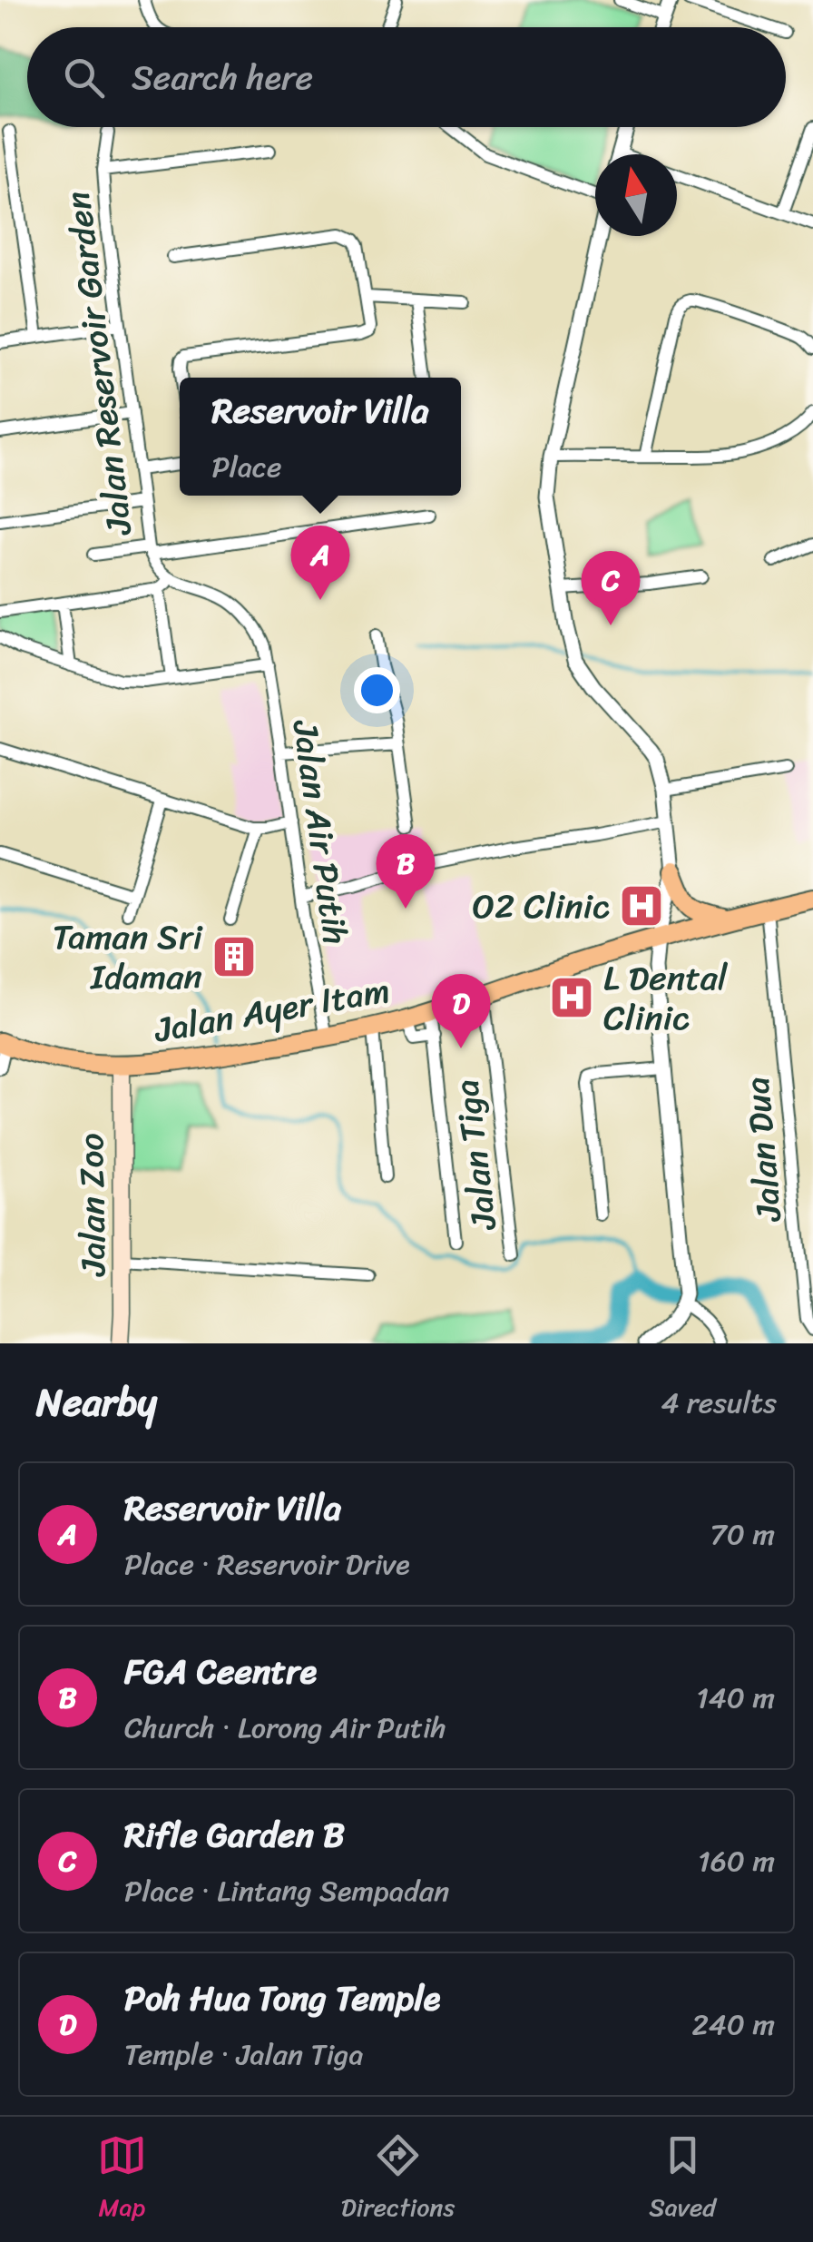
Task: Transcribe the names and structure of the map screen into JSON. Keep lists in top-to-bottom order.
{
  "streets": {
    "main road": ["Jalan Ayer Itam", "Jalan Zoo"],
    "street": [
      "Jalan Reservoir Garden",
      "Jalan Air Putih",
      "Jalan Dua",
      "Jalan Tiga"
    ]
  },
  "crossings": [
    ["Jalan Reservoir Garden", "Jalan Air Putih"],
    ["Jalan Air Putih", "Jalan Ayer Itam"],
    ["Jalan Ayer Itam", "Jalan Dua"],
    ["Jalan Ayer Itam", "Jalan Tiga"],
    ["Jalan Ayer Itam", "Jalan Zoo"]
  ],
  "places": {
    "hospital": ["O2 Clinic", "L Dental Clinic"],
    "building": ["Taman Sri Idaman"]
  },
  "north": "top",
  "page": {
    "search": "Search here",
    "popup": ["Reservoir Villa", "Place"],
    "pins": [
      "A",
      "C",
      "B",
      "D"
    ],
    "heading": ["Nearby", "4 results"],
    "list": [
      {
        "mark": "A",
        "name": "Reservoir Villa",
        "note": "Place · Reservoir Drive",
        "value": "70 m"
      },
      {
        "mark": "B",
        "name": "FGA Ceentre",
        "note": "Church · Lorong Air Putih",
        "value": "140 m"
      },
      {
        "mark": "C",
        "name": "Rifle Garden B",
        "note": "Place · Lintang Sempadan",
        "value": "160 m"
      },
      {
        "mark": "D",
        "name": "Poh Hua Tong Temple",
        "note": "Temple · Jalan Tiga",
        "value": "240 m"
      }
    ],
    "nav": ["Map", "Directions", "Saved"]
  }
}
